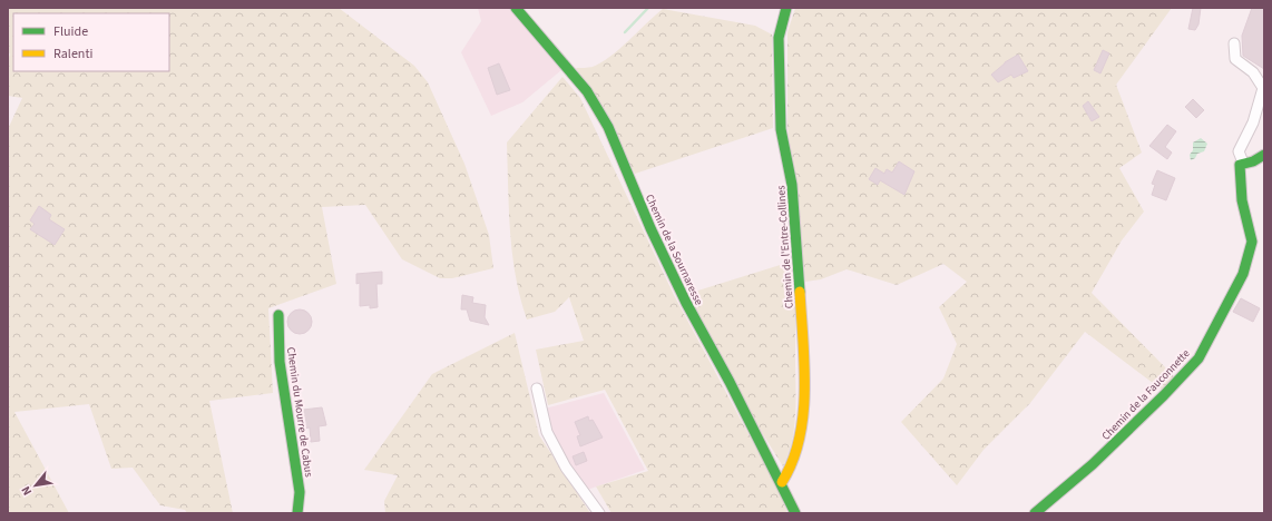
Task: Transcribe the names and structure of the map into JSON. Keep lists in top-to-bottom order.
{
  "streets": {
    "street": [
      "Chemin de l'Entre-Collines",
      "Chemin de la Sournaresse",
      "Chemin de la Fauconnette",
      "Chemin du Mourre de Cabus"
    ]
  },
  "crossings": [
    ["Chemin de l'Entre-Collines", "Chemin de la Sournaresse"]
  ],
  "legend": ["Fluide", "Ralenti"],
  "north": "bottom left"
}
